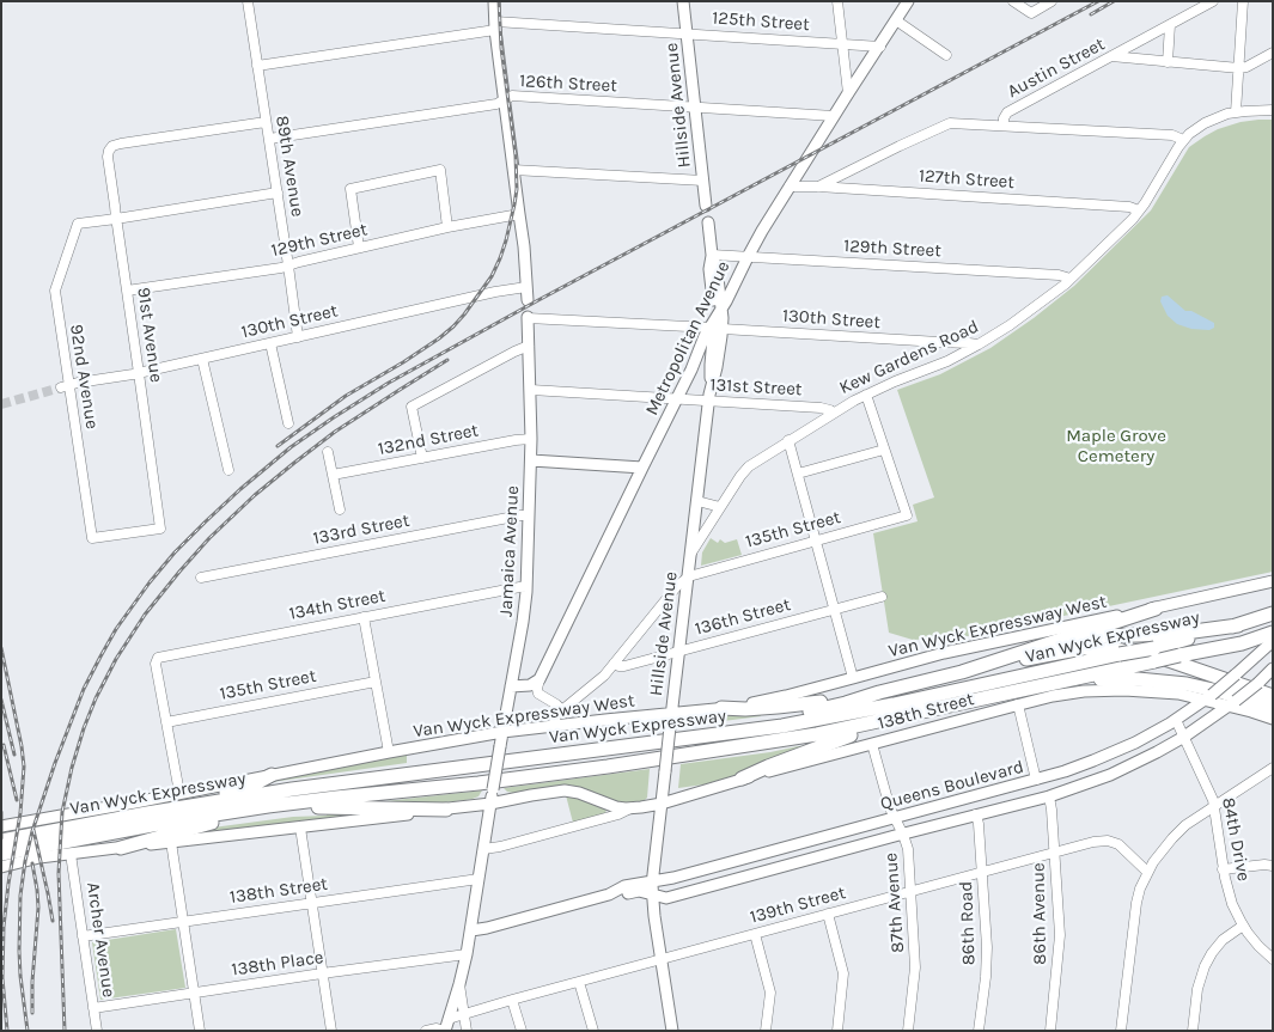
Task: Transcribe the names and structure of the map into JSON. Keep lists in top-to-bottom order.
{
  "streets": {
    "highway": ["Van Wyck Expressway"],
    "main road": [
      "Hillside Avenue",
      "Metropolitan Avenue",
      "Jamaica Avenue",
      "Van Wyck Expressway West",
      "138th Street",
      "Queens Boulevard"
    ],
    "street": [
      "125th Street",
      "Austin Street",
      "126th Street",
      "89th Avenue",
      "127th Street",
      "129th Street",
      "130th Street",
      "91st Avenue",
      "Kew Gardens Road",
      "92nd Avenue",
      "131st Street",
      "132nd Street",
      "133rd Street",
      "135th Street",
      "134th Street",
      "136th Street",
      "84th Drive",
      "87th Avenue",
      "139th Street",
      "86th Avenue",
      "86th Road",
      "Archer Avenue",
      "138th Place"
    ]
  },
  "crossings": [
    ["125th Street", "Hillside Avenue"],
    ["125th Street", "89th Avenue"],
    ["125th Street", "Metropolitan Avenue"],
    ["Austin Street", "127th Street"],
    ["126th Street", "Hillside Avenue"],
    ["126th Street", "89th Avenue"],
    ["126th Street", "Metropolitan Avenue"],
    ["Hillside Avenue", "129th Street"],
    ["Hillside Avenue", "130th Street"],
    ["Hillside Avenue", "Metropolitan Avenue"],
    ["Hillside Avenue", "Kew Gardens Road"],
    ["Hillside Avenue", "131st Street"],
    ["Hillside Avenue", "135th Street"],
    ["Hillside Avenue", "136th Street"],
    ["Hillside Avenue", "Van Wyck Expressway West"],
    ["Hillside Avenue", "138th Street"],
    ["Hillside Avenue", "Queens Boulevard"],
    ["Hillside Avenue", "139th Street"],
    ["89th Avenue", "129th Street"],
    ["89th Avenue", "130th Street"],
    ["89th Avenue", "91st Avenue"],
    ["127th Street", "Metropolitan Avenue"],
    ["127th Street", "Kew Gardens Road"],
    ["129th Street", "91st Avenue"],
    ["129th Street", "Metropolitan Avenue"],
    ["129th Street", "Kew Gardens Road"],
    ["130th Street", "91st Avenue"],
    ["130th Street", "Metropolitan Avenue"],
    ["130th Street", "Kew Gardens Road"],
    ["130th Street", "92nd Avenue"],
    ["130th Street", "Jamaica Avenue"],
    ["91st Avenue", "92nd Avenue"],
    ["Metropolitan Avenue", "131st Street"],
    ["Kew Gardens Road", "131st Street"],
    ["131st Street", "Jamaica Avenue"],
    ["132nd Street", "Jamaica Avenue"],
    ["133rd Street", "Jamaica Avenue"],
    ["135th Street", "134th Street"],
    ["Jamaica Avenue", "134th Street"],
    ["Jamaica Avenue", "Van Wyck Expressway West"],
    ["Jamaica Avenue", "138th Street"],
    ["Jamaica Avenue", "Queens Boulevard"],
    ["Jamaica Avenue", "139th Street"],
    ["Jamaica Avenue", "138th Place"],
    ["Van Wyck Expressway West", "Van Wyck Expressway"],
    ["138th Street", "Queens Boulevard"],
    ["138th Street", "87th Avenue"],
    ["138th Street", "Archer Avenue"],
    ["Queens Boulevard", "84th Drive"],
    ["Queens Boulevard", "87th Avenue"],
    ["Queens Boulevard", "86th Avenue"],
    ["Queens Boulevard", "86th Road"],
    ["87th Avenue", "139th Street"],
    ["139th Street", "86th Avenue"],
    ["139th Street", "86th Road"],
    ["Archer Avenue", "138th Place"]
  ],
  "parks": ["Maple Grove Cemetery"]
}
